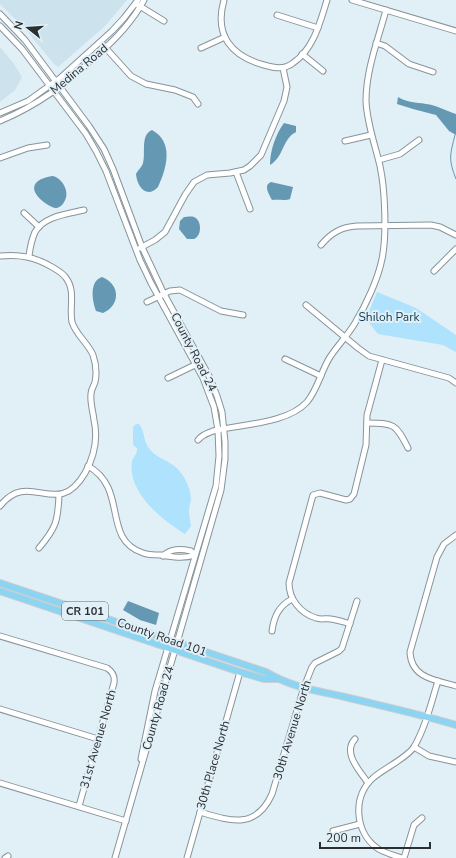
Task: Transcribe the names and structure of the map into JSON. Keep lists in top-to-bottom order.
{
  "streets": {
    "main road": ["CR 101", "County Road 101"],
    "street": [
      "Medina Road",
      "County Road 24",
      "30th Avenue North",
      "31st Avenue North",
      "30th Place North"
    ]
  },
  "crossings": [
    ["Medina Road", "County Road 24"],
    ["County Road 24", "County Road 101"],
    ["County Road 101", "30th Avenue North"],
    ["County Road 101", "30th Place North"],
    ["30th Avenue North", "30th Place North"]
  ],
  "parks": ["Shiloh Park"],
  "scale_bar": "200 m",
  "north": "left"
}
